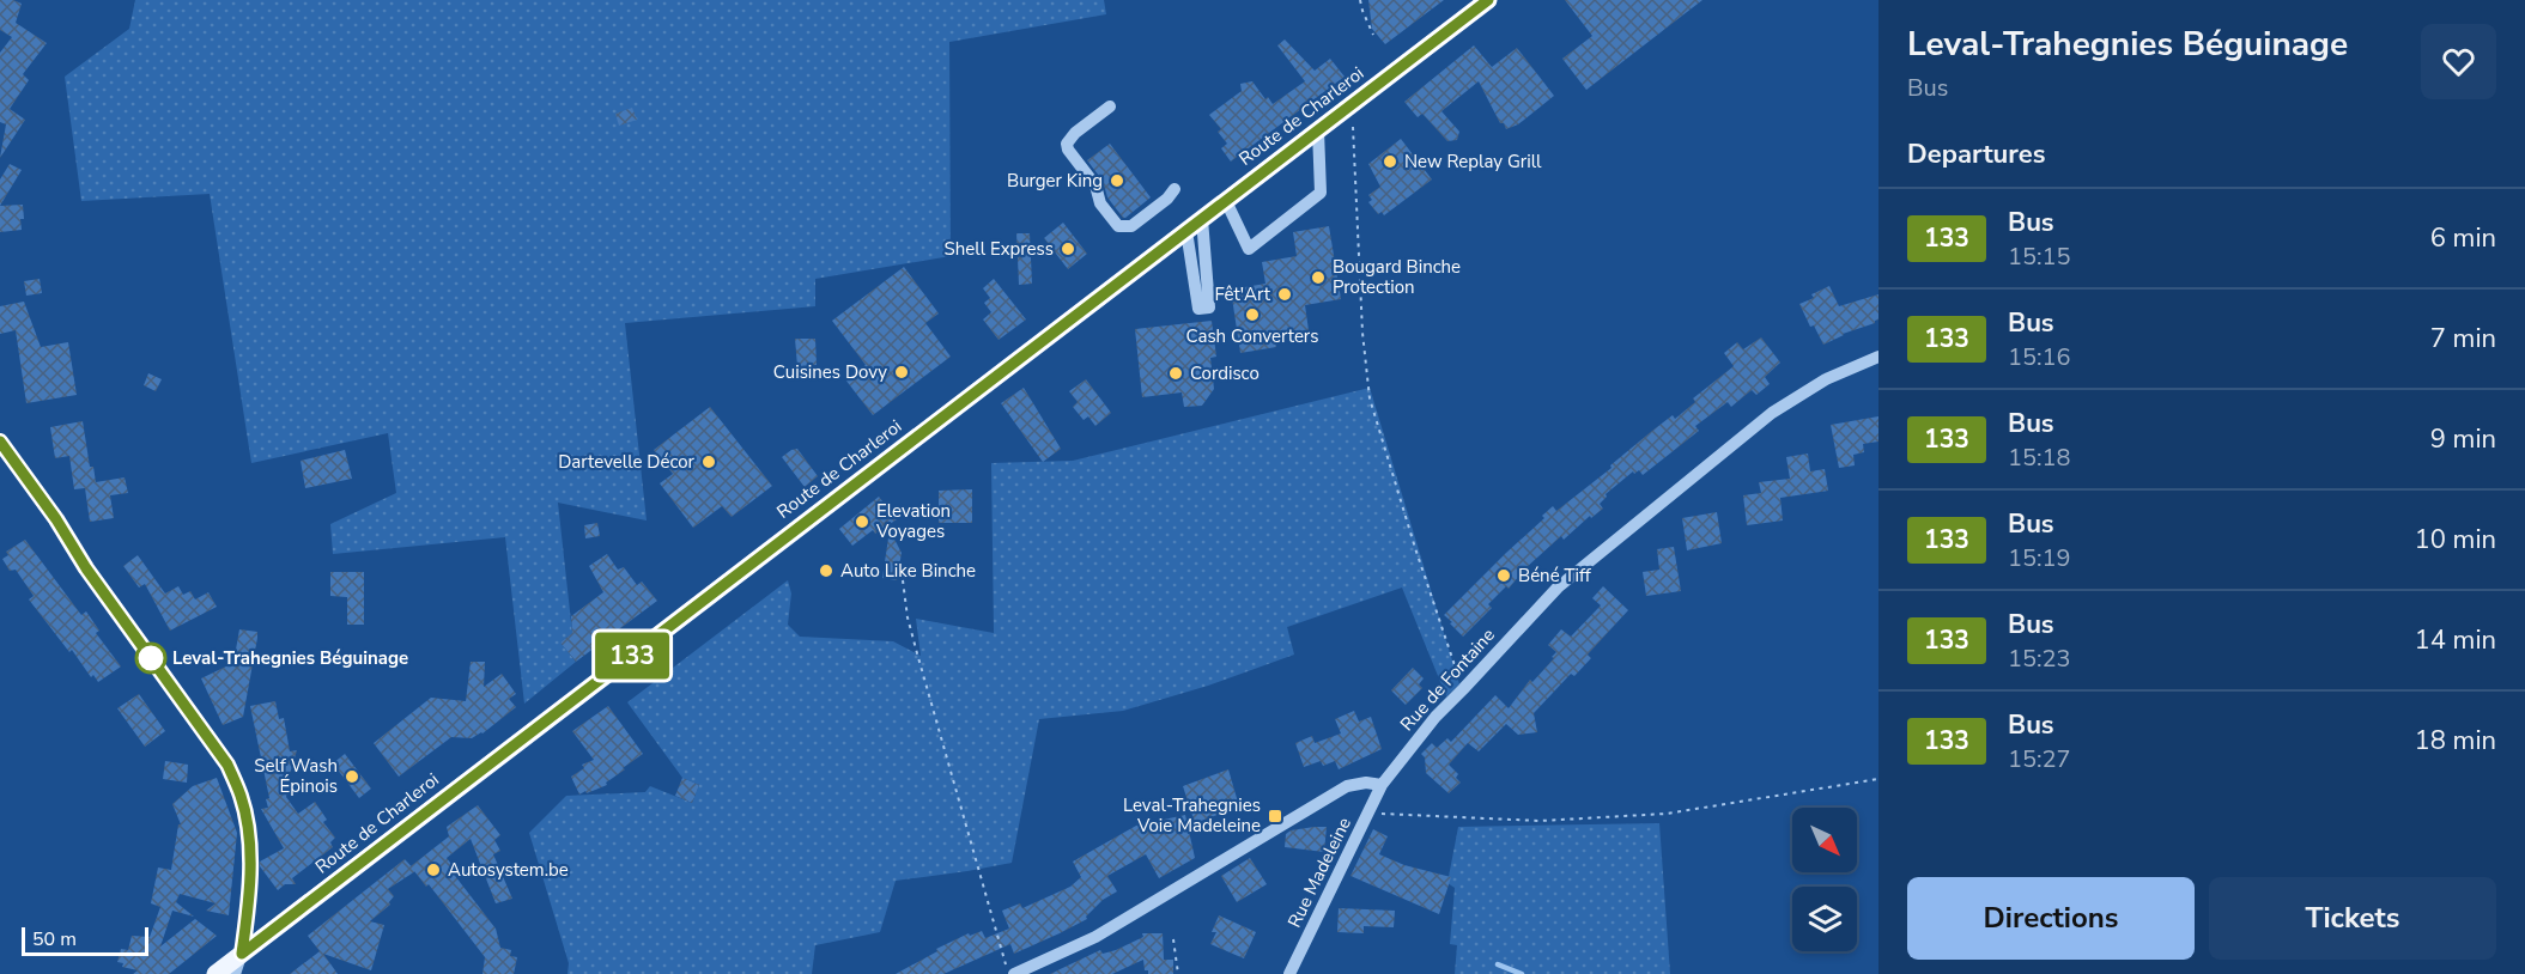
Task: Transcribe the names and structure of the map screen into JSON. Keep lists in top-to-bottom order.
{
  "streets": {
    "main road": ["Route de Charleroi"],
    "street": ["Rue de Fontaine", "Rue Madeleine"]
  },
  "crossings": [
    ["Rue de Fontaine", "Rue Madeleine"]
  ],
  "places": {
    "other": [
      "New Replay Grill",
      "Burger King",
      "Shell Express",
      "Bougard Binche Protection",
      "Fêt'Art",
      "Cash Converters",
      "Cuisines Dovy",
      "Cordisco",
      "Dartevelle Décor",
      "Elevation Voyages",
      "Auto Like Binche",
      "Béné Tiff",
      "Leval-Trahegnies Béguinage",
      "Self Wash Épinois",
      "Autosystem.be"
    ],
    "transit": ["Leval-Trahegnies Voie Madeleine"]
  },
  "lines": ["bus line 133"],
  "scale_bar": "50 m",
  "north": "bottom right",
  "page": {
    "on_map": "133",
    "heading": [
      ["Leval-Trahegnies Béguinage", "Bus"],
      "Departures"
    ],
    "list": [
      {
        "mark": "133",
        "name": "Bus",
        "note": "15:15",
        "value": "6 min"
      },
      {
        "mark": "133",
        "name": "Bus",
        "note": "15:16",
        "value": "7 min"
      },
      {
        "mark": "133",
        "name": "Bus",
        "note": "15:18",
        "value": "9 min"
      },
      {
        "mark": "133",
        "name": "Bus",
        "note": "15:19",
        "value": "10 min"
      },
      {
        "mark": "133",
        "name": "Bus",
        "note": "15:23",
        "value": "14 min"
      },
      {
        "mark": "133",
        "name": "Bus",
        "note": "15:27",
        "value": "18 min"
      }
    ],
    "buttons": ["Directions", "Tickets"],
    "scale": "50 m"
  }
}
